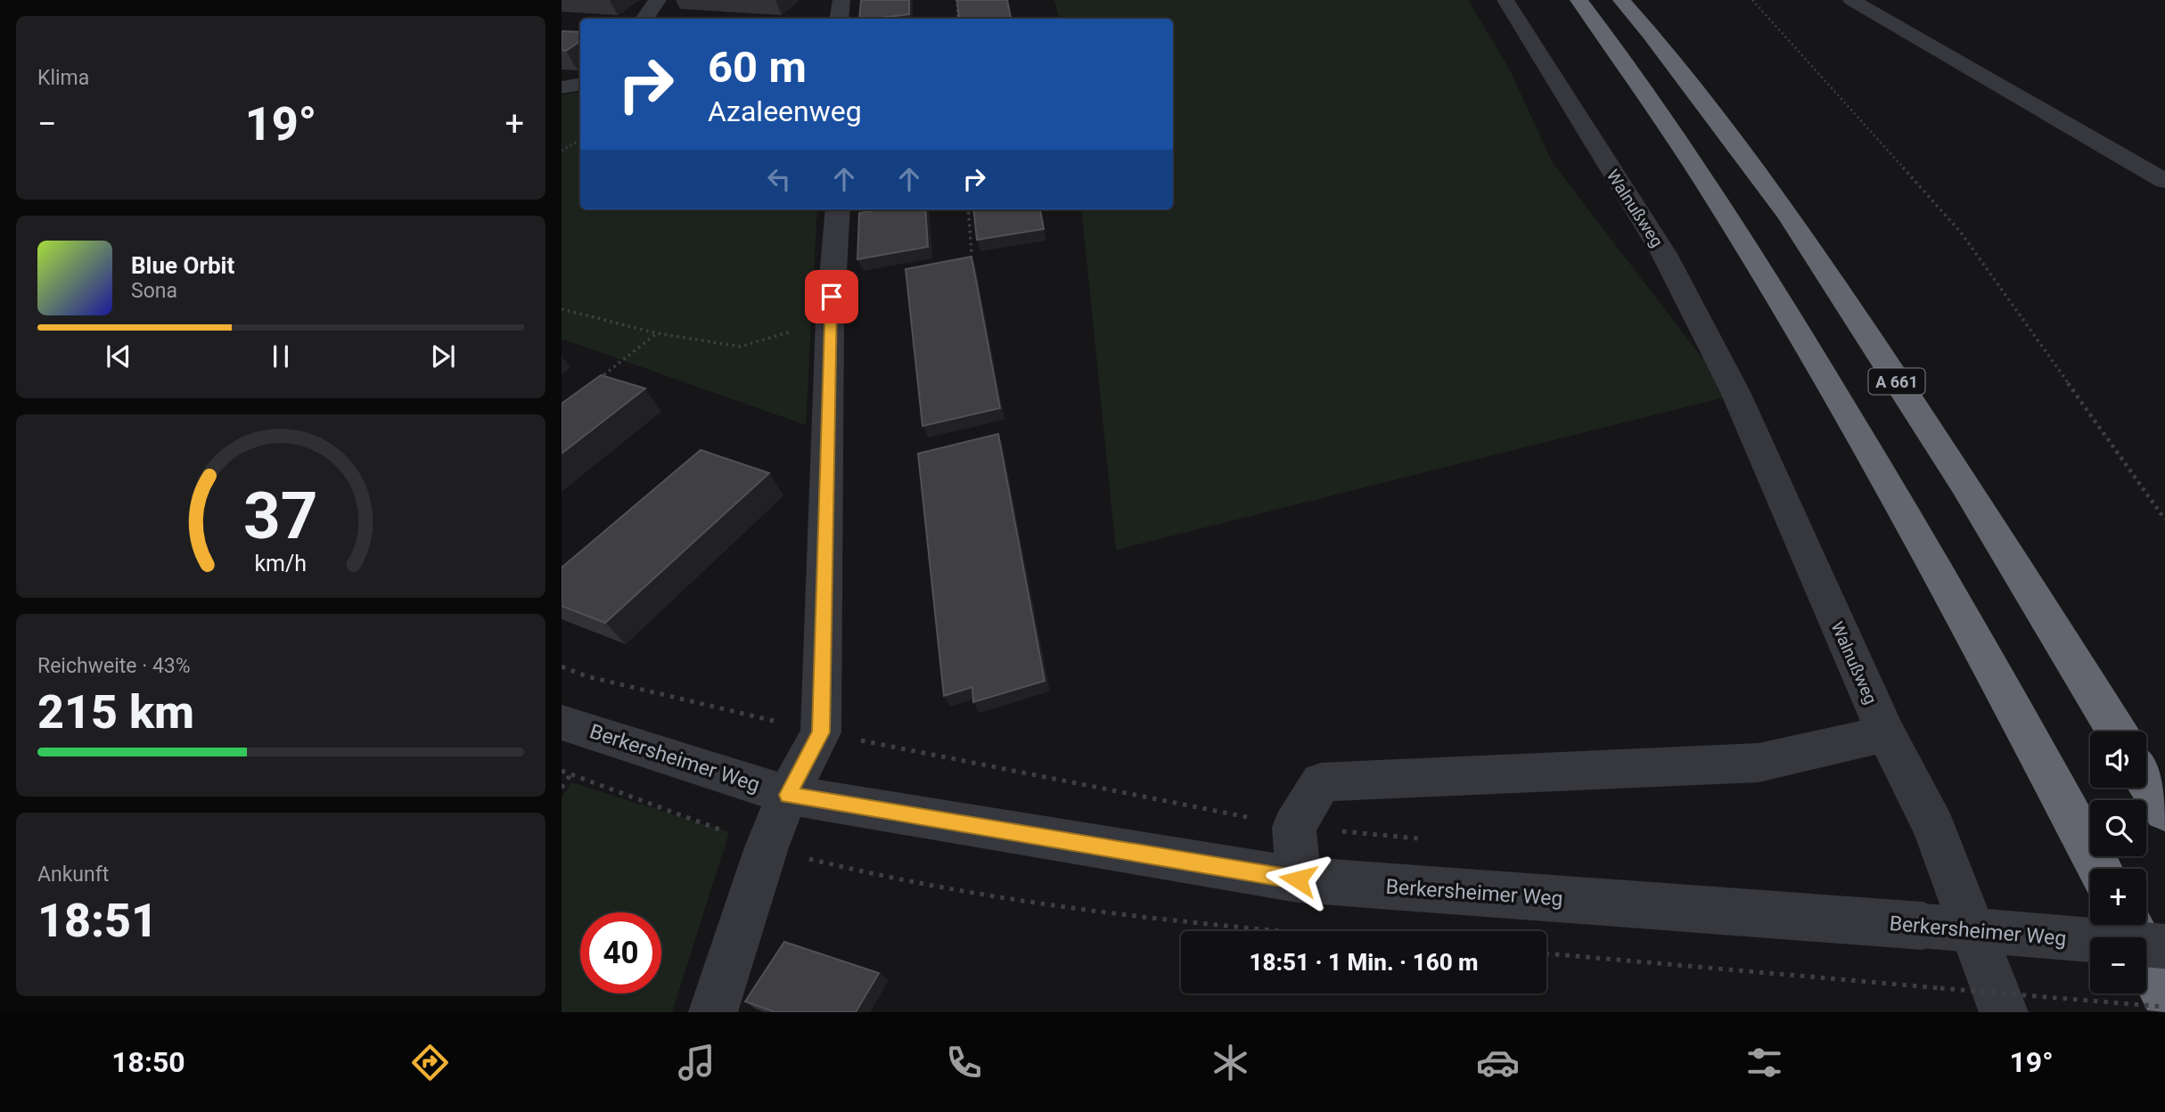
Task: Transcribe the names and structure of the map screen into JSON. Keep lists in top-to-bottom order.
{
  "streets": {
    "highway": ["A 661"],
    "street": ["Walnußweg", "Berkersheimer Weg"]
  },
  "page": {
    "tile": [
      "Klima",
      ["Reichweite · 43%", "215 km"],
      ["Ankunft", "18:51"]
    ],
    "turn": ["60 m", "Azaleenweg"],
    "heat": ["−", "19°", "+"],
    "song": ["Blue Orbit", "Sona"],
    "map_buttons": ["+", "−"],
    "limit": "40",
    "trip": "18:51 · 1 Min. · 160 m",
    "tabs": ["18:50", "19°"],
    "gauge": ["37", "km/h"]
  }
}
